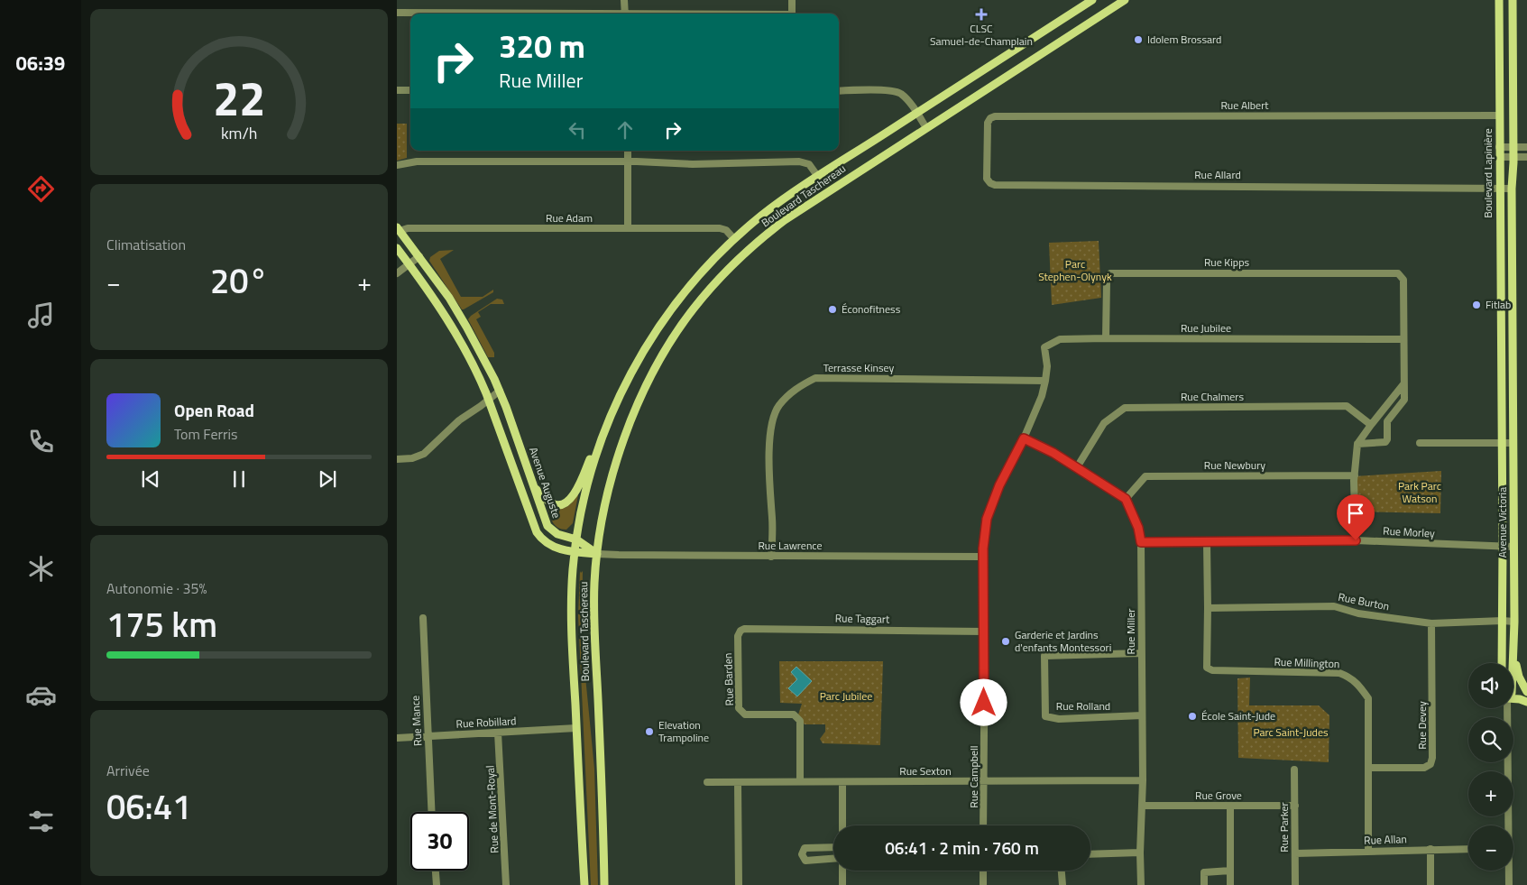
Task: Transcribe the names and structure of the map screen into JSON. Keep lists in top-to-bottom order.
{
  "streets": {
    "main road": [
      "Boulevard Lapinière",
      "Boulevard Taschereau",
      "Avenue Auguste",
      "Avenue Victoria"
    ],
    "street": [
      "Rue Albert",
      "Rue Allard",
      "Rue Adam",
      "Rue Kipps",
      "Rue Jubilee",
      "Terrasse Kinsey",
      "Rue Chalmers",
      "Rue Newbury",
      "Rue Morley",
      "Rue Lawrence",
      "Rue Burton",
      "Rue Taggart",
      "Rue Miller",
      "Rue Millington",
      "Rue Barden",
      "Rue Rolland",
      "Rue Mance",
      "Rue Robillard",
      "Rue Devey",
      "Rue Sexton",
      "Rue Campbell",
      "Rue Grove",
      "Rue de Mont-Royal",
      "Rue Parker",
      "Rue Allan"
    ]
  },
  "crossings": [
    ["Rue Albert", "Boulevard Lapinière"],
    ["Rue Albert", "Rue Allard"],
    ["Boulevard Lapinière", "Rue Allard"],
    ["Boulevard Lapinière", "Avenue Victoria"],
    ["Boulevard Taschereau", "Rue Adam"],
    ["Boulevard Taschereau", "Avenue Auguste"],
    ["Boulevard Taschereau", "Rue Lawrence"],
    ["Boulevard Taschereau", "Rue Robillard"],
    ["Rue Adam", "Avenue Auguste"],
    ["Rue Kipps", "Rue Jubilee"],
    ["Rue Jubilee", "Terrasse Kinsey"],
    ["Rue Jubilee", "Rue Campbell"],
    ["Terrasse Kinsey", "Rue Lawrence"],
    ["Terrasse Kinsey", "Rue Campbell"],
    ["Rue Newbury", "Rue Miller"],
    ["Avenue Auguste", "Rue Lawrence"],
    ["Avenue Victoria", "Rue Morley"],
    ["Avenue Victoria", "Rue Burton"],
    ["Rue Morley", "Rue Miller"],
    ["Rue Morley", "Rue Millington"],
    ["Rue Lawrence", "Rue Campbell"],
    ["Rue Burton", "Rue Millington"],
    ["Rue Burton", "Rue Devey"],
    ["Rue Taggart", "Rue Barden"],
    ["Rue Taggart", "Rue Campbell"],
    ["Rue Miller", "Rue Rolland"],
    ["Rue Miller", "Rue Sexton"],
    ["Rue Miller", "Rue Grove"],
    ["Rue Millington", "Rue Devey"],
    ["Rue Millington", "Rue Allan"],
    ["Rue Barden", "Rue Sexton"],
    ["Rue Mance", "Rue Robillard"],
    ["Rue Robillard", "Rue de Mont-Royal"],
    ["Rue Sexton", "Rue Campbell"],
    ["Rue Grove", "Rue Parker"],
    ["Rue Parker", "Rue Allan"]
  ],
  "parks": [
    "Parc Stephen-Olynyk",
    "Park Parc Watson",
    "Parc Jubilee",
    "Parc Saint-Judes"
  ],
  "places": {
    "health": ["CLSC Samuel-de-Champlain"],
    "other": [
      "Idolem Brossard",
      "Fitlab",
      "Éconofitness",
      "Garderie et Jardins d'enfants Montessori",
      "École Saint-Jude",
      "Elevation Trampoline"
    ]
  },
  "page": {
    "tabs": "06:39",
    "turn": ["320 m", "Rue Miller"],
    "tile": [
      "Climatisation",
      ["Autonomie · 35%", "175 km"],
      ["Arrivée", "06:41"]
    ],
    "heat": ["−", "20°", "+"],
    "song": ["Open Road", "Tom Ferris"],
    "map_buttons": ["+", "−"],
    "limit": "30",
    "trip": "06:41 · 2 min · 760 m",
    "gauge": ["22", "km/h"]
  }
}
